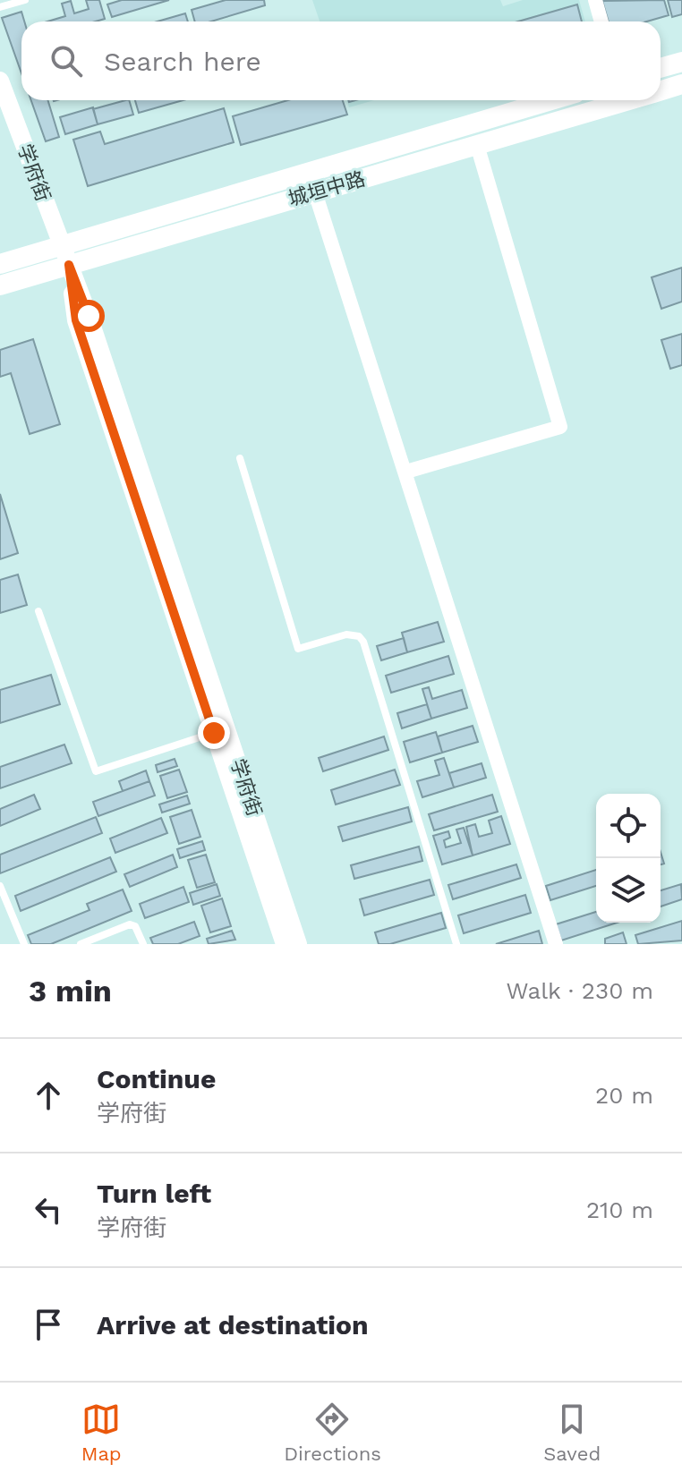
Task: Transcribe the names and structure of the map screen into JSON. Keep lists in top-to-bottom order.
{
  "streets": {
    "main road": ["城垣中路"],
    "street": ["学府街"]
  },
  "crossings": [
    ["学府街", "城垣中路"]
  ],
  "page": {
    "search": "Search here",
    "heading": ["3 min", "Walk · 230 m"],
    "list": [
      ["Continue", "学府街", "20 m"],
      ["Turn left", "学府街", "210 m"],
      "Arrive at destination"
    ],
    "nav": ["Map", "Directions", "Saved"]
  }
}
